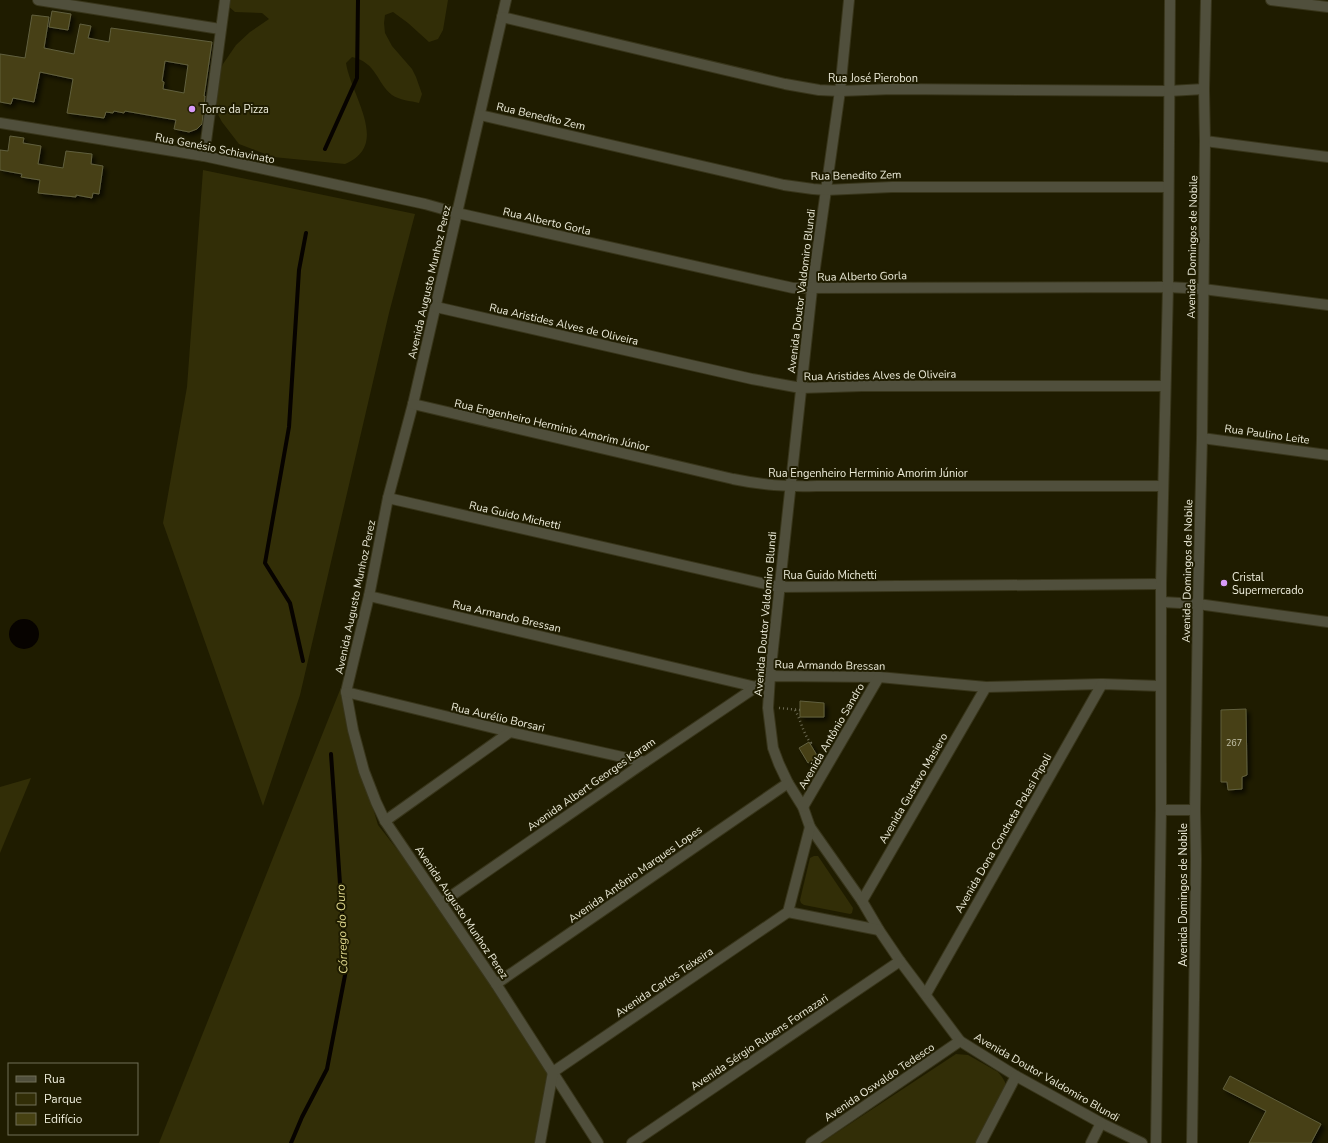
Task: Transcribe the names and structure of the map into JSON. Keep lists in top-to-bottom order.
{
  "streets": {
    "street": [
      "Rua José Pierobon",
      "Rua Benedito Zem",
      "Rua Genésio Schiavinato",
      "Rua Alberto Gorla",
      "Avenida Domingos de Nobile",
      "Avenida Augusto Munhoz Perez",
      "Avenida Doutor Valdomiro Blundi",
      "Rua Aristides Alves de Oliveira",
      "Rua Engenheiro Herminio Amorim Júnior",
      "Rua Paulino Leite",
      "Rua Guido Michetti",
      "Rua Armando Bressan",
      "Rua Aurélio Borsari",
      "Avenida Antônio Sandro",
      "Avenida Albert Georges Karam",
      "Avenida Gustavo Masiero",
      "Avenida Dona Concheta Polasi Pipoli",
      "Avenida Antônio Marques Lopes",
      "Avenida Carlos Teixeira",
      "Avenida Sérgio Rubens Fornazari",
      "Avenida Oswaldo Tedesco"
    ]
  },
  "crossings": [
    ["Rua José Pierobon", "Avenida Domingos de Nobile"],
    ["Rua José Pierobon", "Avenida Augusto Munhoz Perez"],
    ["Rua José Pierobon", "Avenida Doutor Valdomiro Blundi"],
    ["Rua Benedito Zem", "Avenida Domingos de Nobile"],
    ["Rua Benedito Zem", "Avenida Augusto Munhoz Perez"],
    ["Rua Benedito Zem", "Avenida Doutor Valdomiro Blundi"],
    ["Rua Genésio Schiavinato", "Rua Alberto Gorla"],
    ["Rua Genésio Schiavinato", "Avenida Augusto Munhoz Perez"],
    ["Rua Alberto Gorla", "Avenida Domingos de Nobile"],
    ["Rua Alberto Gorla", "Avenida Augusto Munhoz Perez"],
    ["Rua Alberto Gorla", "Avenida Doutor Valdomiro Blundi"],
    ["Avenida Domingos de Nobile", "Rua Aristides Alves de Oliveira"],
    ["Avenida Domingos de Nobile", "Rua Engenheiro Herminio Amorim Júnior"],
    ["Avenida Domingos de Nobile", "Rua Paulino Leite"],
    ["Avenida Domingos de Nobile", "Rua Guido Michetti"],
    ["Avenida Domingos de Nobile", "Rua Armando Bressan"],
    ["Avenida Augusto Munhoz Perez", "Rua Aristides Alves de Oliveira"],
    ["Avenida Augusto Munhoz Perez", "Rua Engenheiro Herminio Amorim Júnior"],
    ["Avenida Augusto Munhoz Perez", "Rua Guido Michetti"],
    ["Avenida Augusto Munhoz Perez", "Rua Armando Bressan"],
    ["Avenida Augusto Munhoz Perez", "Rua Aurélio Borsari"],
    ["Avenida Augusto Munhoz Perez", "Avenida Albert Georges Karam"],
    ["Avenida Augusto Munhoz Perez", "Avenida Antônio Marques Lopes"],
    ["Avenida Augusto Munhoz Perez", "Avenida Carlos Teixeira"],
    ["Avenida Doutor Valdomiro Blundi", "Rua Aristides Alves de Oliveira"],
    ["Avenida Doutor Valdomiro Blundi", "Rua Engenheiro Herminio Amorim Júnior"],
    ["Avenida Doutor Valdomiro Blundi", "Rua Guido Michetti"],
    ["Avenida Doutor Valdomiro Blundi", "Rua Armando Bressan"],
    ["Avenida Doutor Valdomiro Blundi", "Avenida Antônio Sandro"],
    ["Avenida Doutor Valdomiro Blundi", "Avenida Gustavo Masiero"],
    ["Avenida Doutor Valdomiro Blundi", "Avenida Dona Concheta Polasi Pipoli"],
    ["Avenida Doutor Valdomiro Blundi", "Avenida Antônio Marques Lopes"],
    ["Avenida Doutor Valdomiro Blundi", "Avenida Sérgio Rubens Fornazari"],
    ["Avenida Doutor Valdomiro Blundi", "Avenida Oswaldo Tedesco"],
    ["Rua Armando Bressan", "Avenida Antônio Sandro"],
    ["Rua Armando Bressan", "Avenida Albert Georges Karam"],
    ["Rua Armando Bressan", "Avenida Gustavo Masiero"],
    ["Rua Armando Bressan", "Avenida Dona Concheta Polasi Pipoli"],
    ["Rua Aurélio Borsari", "Avenida Albert Georges Karam"]
  ],
  "water": ["Córrego do Ouro"],
  "places": ["Torre da Pizza", "Cristal Supermercado"],
  "house_numbers": ["267"],
  "legend": ["Rua", "Parque", "Edifício"]
}
